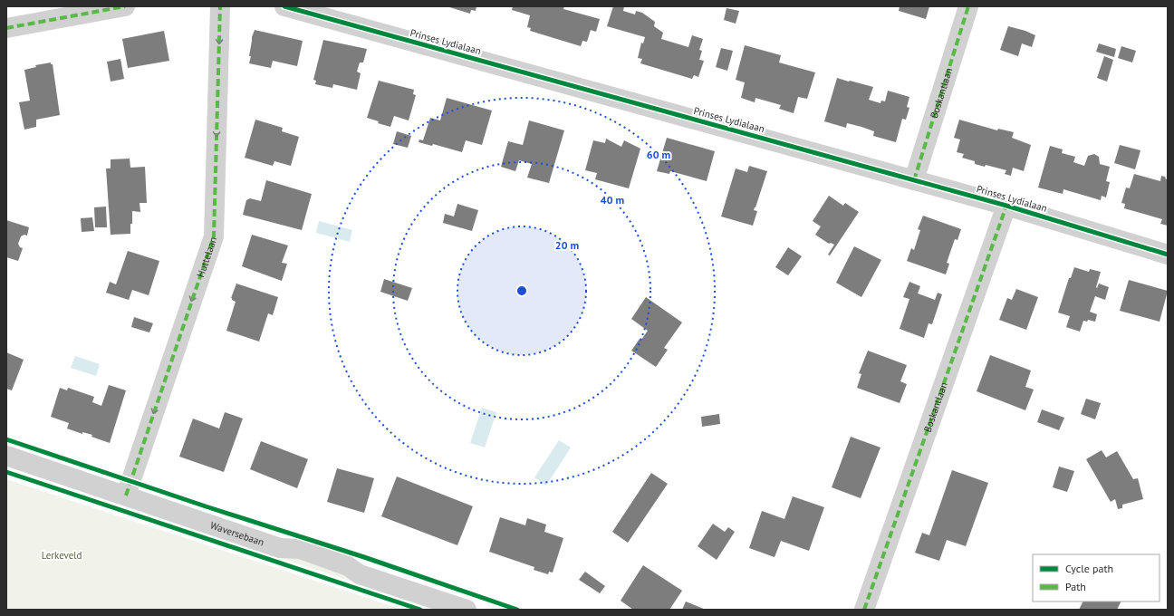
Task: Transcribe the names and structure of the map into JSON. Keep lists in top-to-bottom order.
{
  "streets": {
    "street": [
      "Prinses Lydialaan",
      "Boskantlaan",
      "Huttelaan",
      "Waversebaan"
    ]
  },
  "crossings": [
    ["Prinses Lydialaan", "Boskantlaan"],
    ["Huttelaan", "Waversebaan"]
  ],
  "one_way": ["Huttelaan"],
  "parks": ["Lerkeveld"],
  "legend": ["Cycle path", "Path"],
  "rings": ["60 m", "40 m", "20 m"]
}
